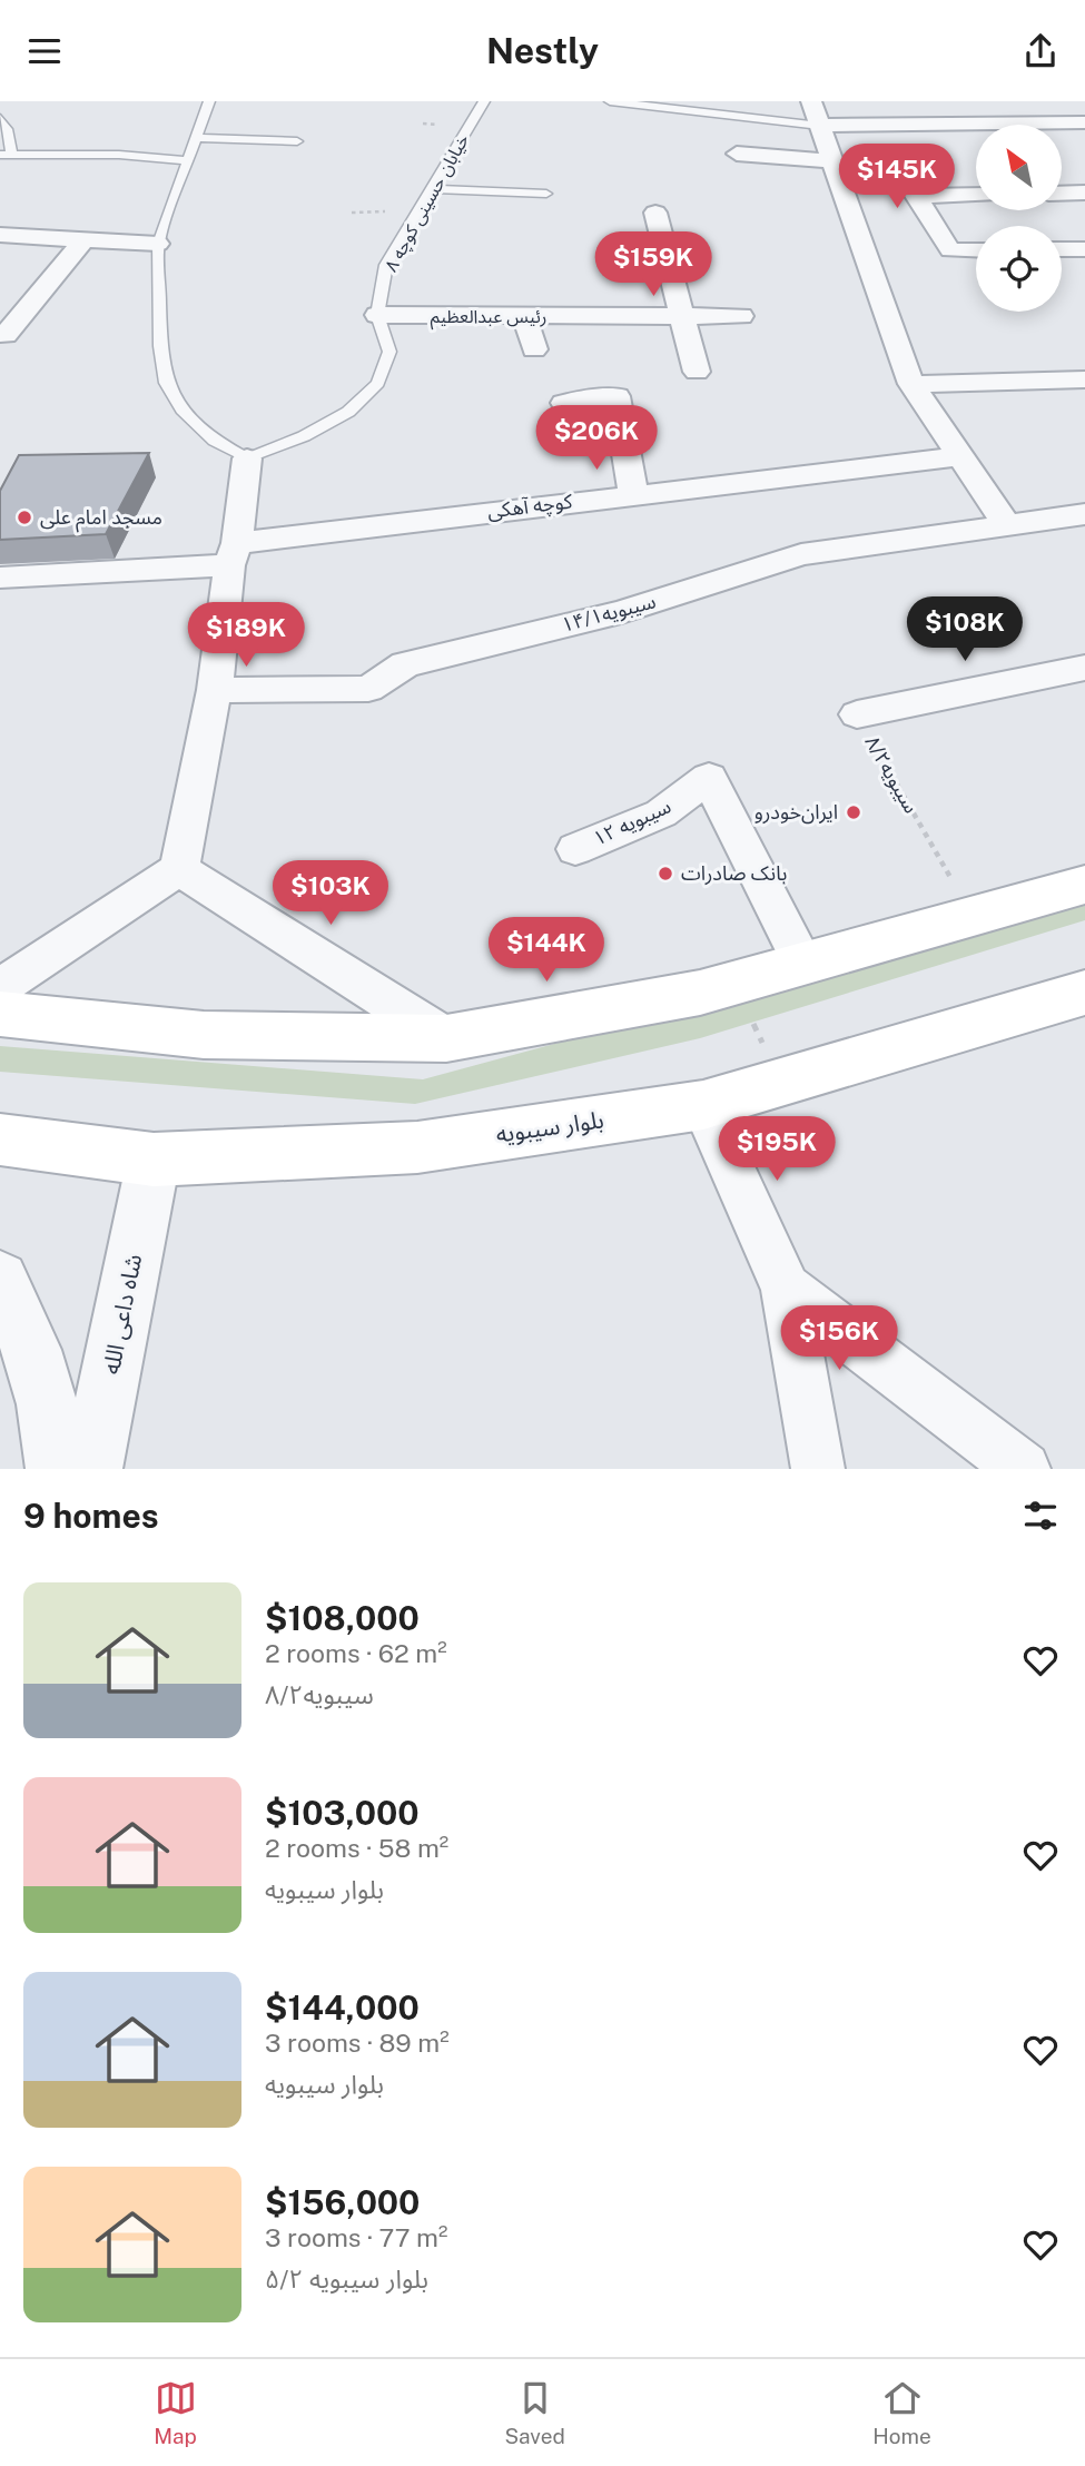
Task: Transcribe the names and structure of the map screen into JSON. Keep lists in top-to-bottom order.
{
  "streets": {
    "main road": ["بلوار سیبویه"],
    "street": [
      "رئیس عبدالعظیم",
      "کوچه آهکی",
      "سیبویه۱۴/۱",
      "سیبویه۸/۲",
      "سیبویه ۱۲",
      "شاه داعی الله"
    ],
    "lane": ["خیابان حسینی کوچه ۸"]
  },
  "crossings": [
    ["خیابان حسینی کوچه ۸", "رئیس عبدالعظیم"],
    ["بلوار سیبویه", "شاه داعی الله"]
  ],
  "places": ["مسجد امام علی", "ایران‌خودرو", "بانک صادرات"],
  "north": "top left",
  "page": {
    "header": "Nestly",
    "price": [
      "$145K",
      "$159K",
      "$206K",
      "$108K",
      "$189K",
      "$103K",
      "$144K",
      "$195K",
      "$156K"
    ],
    "heading": "9 homes",
    "list": [
      {
        "name": "$108,000",
        "note": "2 rooms · 62 m² · سیبویه۸/۲"
      },
      {
        "name": "$103,000",
        "note": "2 rooms · 58 m² · بلوار سیبویه"
      },
      {
        "name": "$144,000",
        "note": "3 rooms · 89 m² · بلوار سیبویه"
      },
      {
        "name": "$156,000",
        "note": "3 rooms · 77 m² · بلوار سیبویه ۵/۲"
      }
    ],
    "tabs": ["Map", "Saved", "Home"]
  }
}
